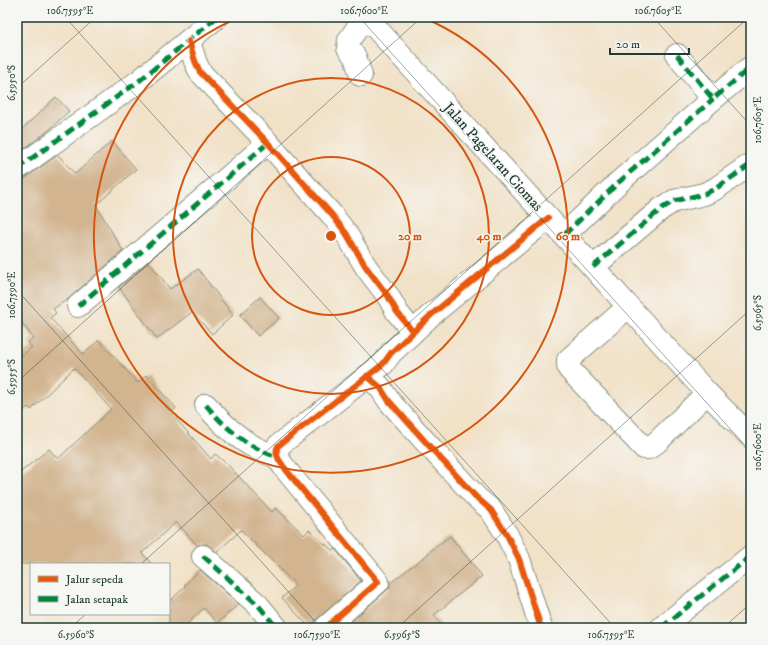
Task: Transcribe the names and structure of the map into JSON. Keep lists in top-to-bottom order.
{
  "streets": {
    "street": ["Jalan Pagelaran Ciomas"]
  },
  "legend": ["Jalur sepeda", "Jalan setapak"],
  "scale_bar": "20 m",
  "coordinates": [
    "106.7595°E",
    "106.7600°E",
    "106.7605°E",
    "6.5950°S",
    "106.7590°E",
    "6.5965°S",
    "6.5955°S",
    "6.5960°S"
  ],
  "rings": ["20 m", "40 m", "60 m"]
}
